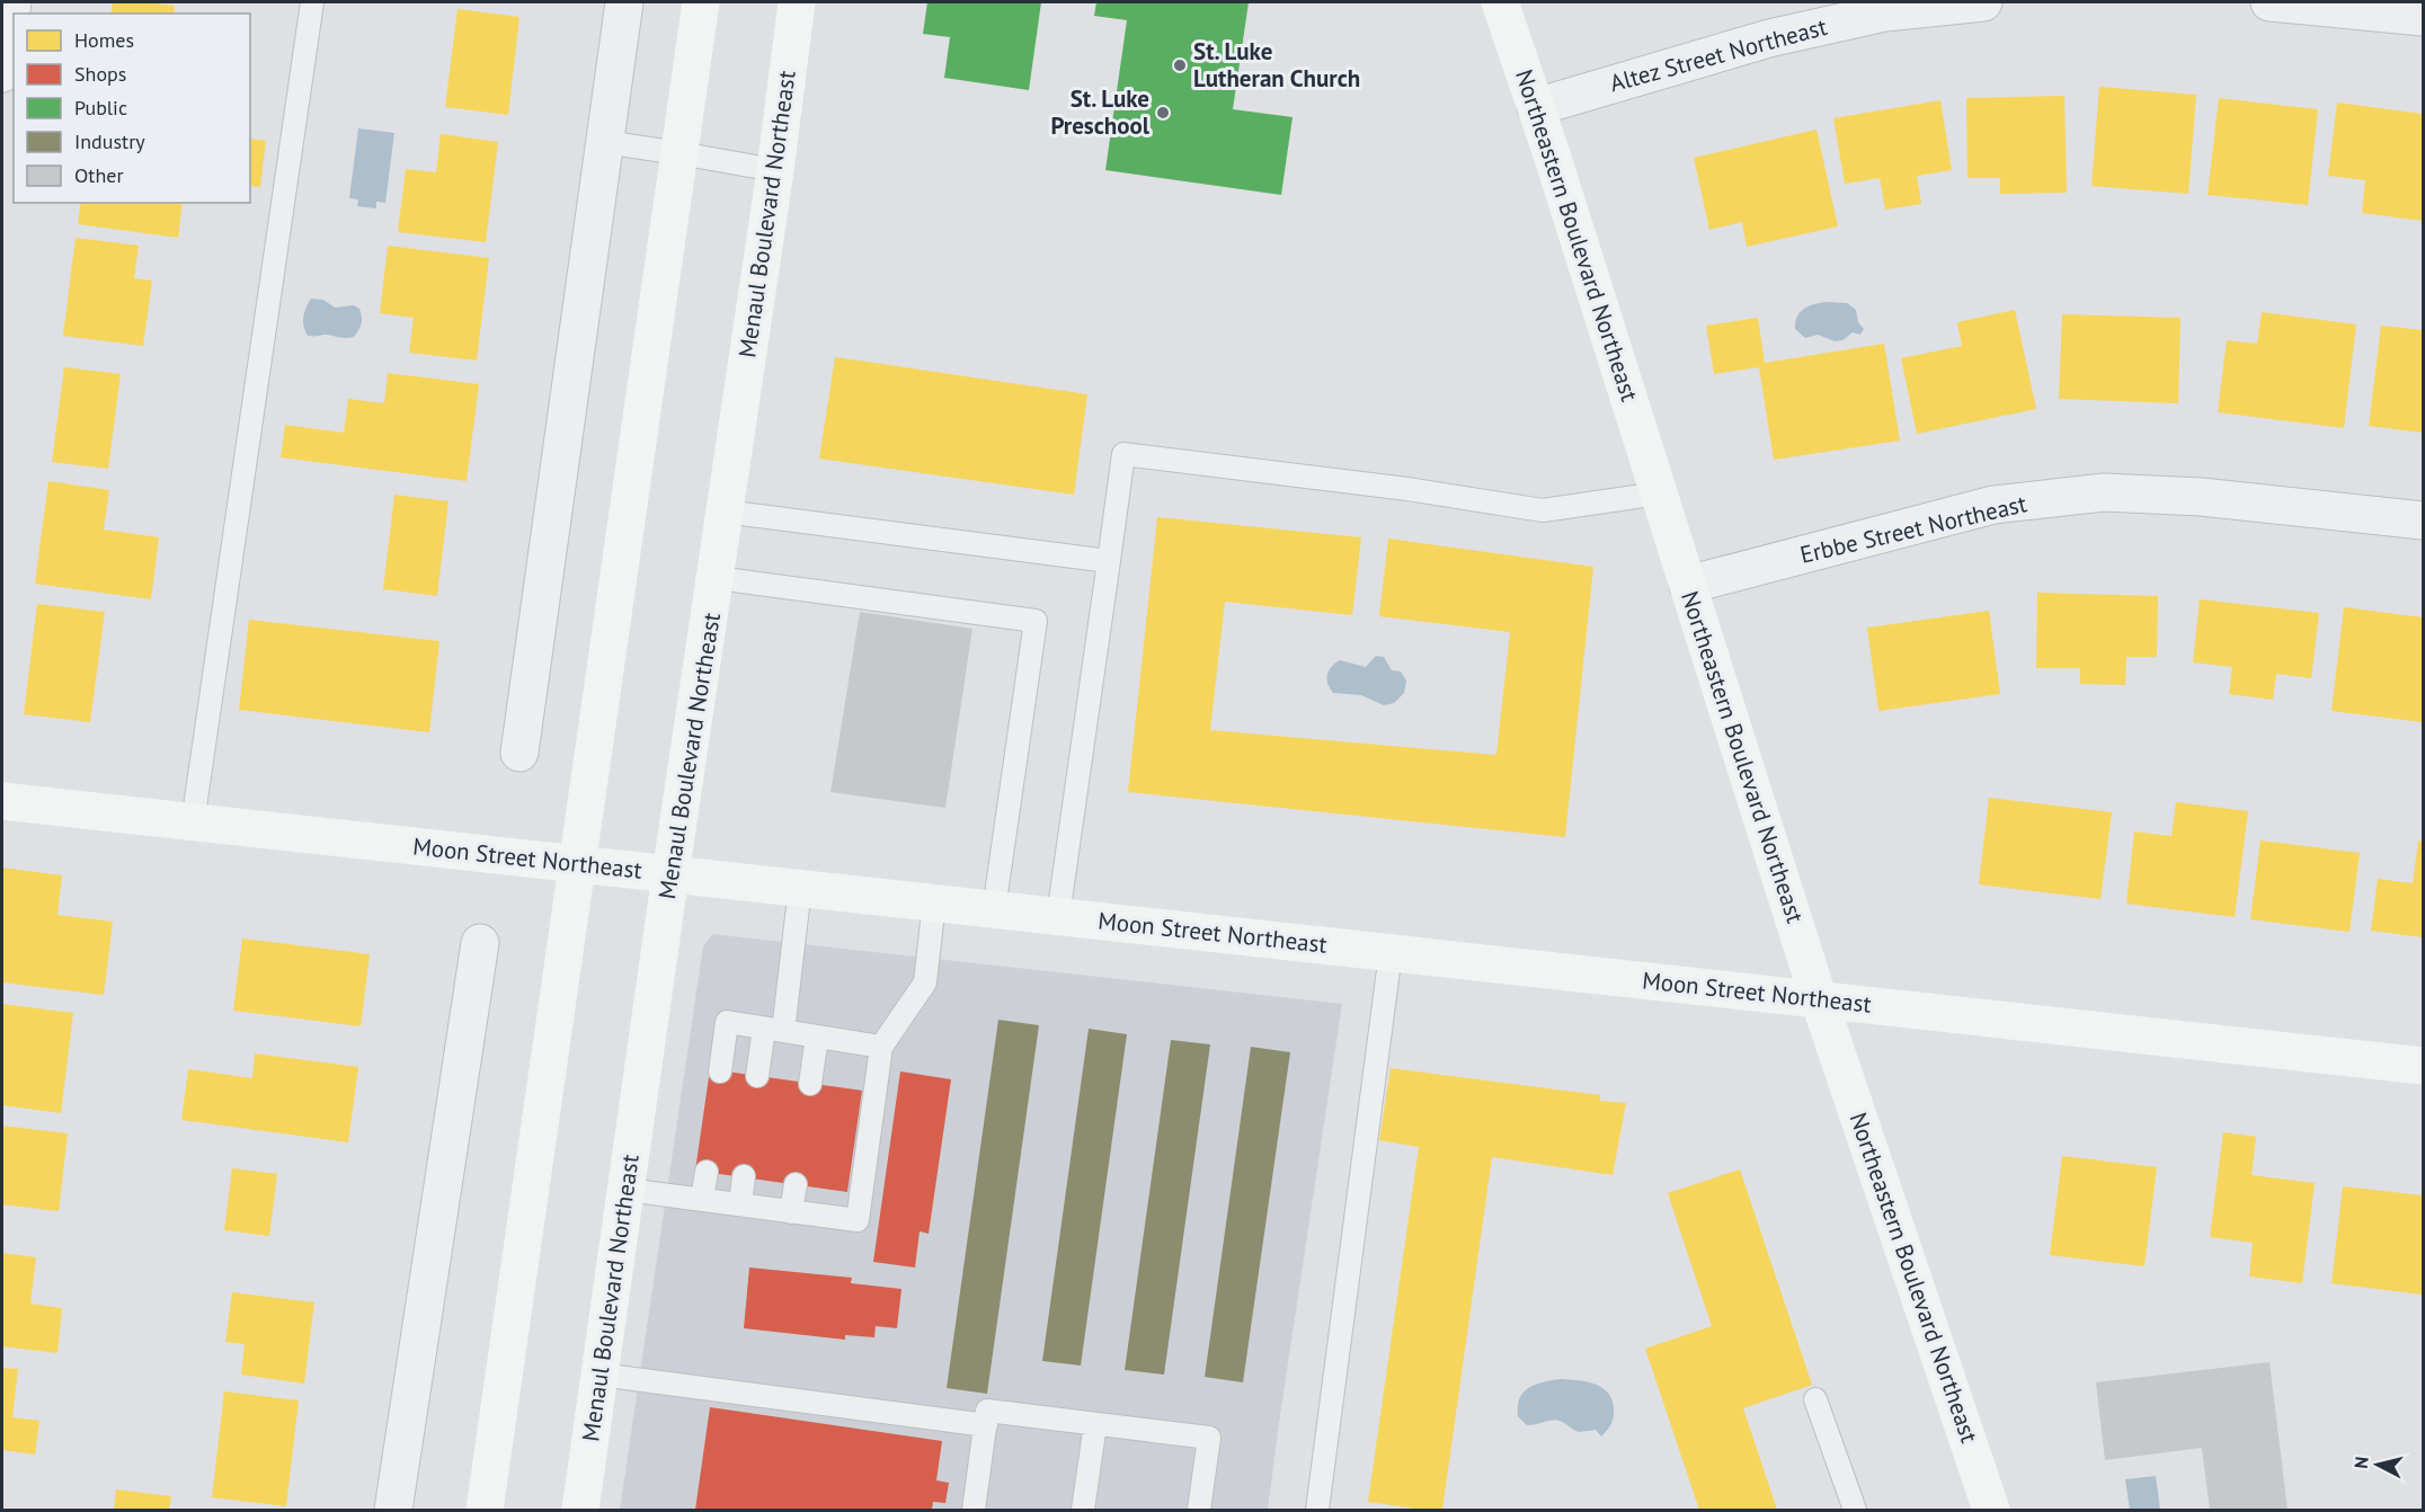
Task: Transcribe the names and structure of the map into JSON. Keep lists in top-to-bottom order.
{
  "streets": {
    "street": [
      "Altez Street Northeast",
      "Menaul Boulevard Northeast",
      "Northeastern Boulevard Northeast",
      "Erbbe Street Northeast",
      "Moon Street Northeast"
    ]
  },
  "crossings": [
    ["Altez Street Northeast", "Northeastern Boulevard Northeast"],
    ["Menaul Boulevard Northeast", "Moon Street Northeast"],
    ["Northeastern Boulevard Northeast", "Erbbe Street Northeast"],
    ["Northeastern Boulevard Northeast", "Moon Street Northeast"]
  ],
  "places": ["St. Luke Lutheran Church", "St. Luke Preschool"],
  "legend": [
    "Homes",
    "Shops",
    "Public",
    "Industry",
    "Other"
  ],
  "north": "left"
}
